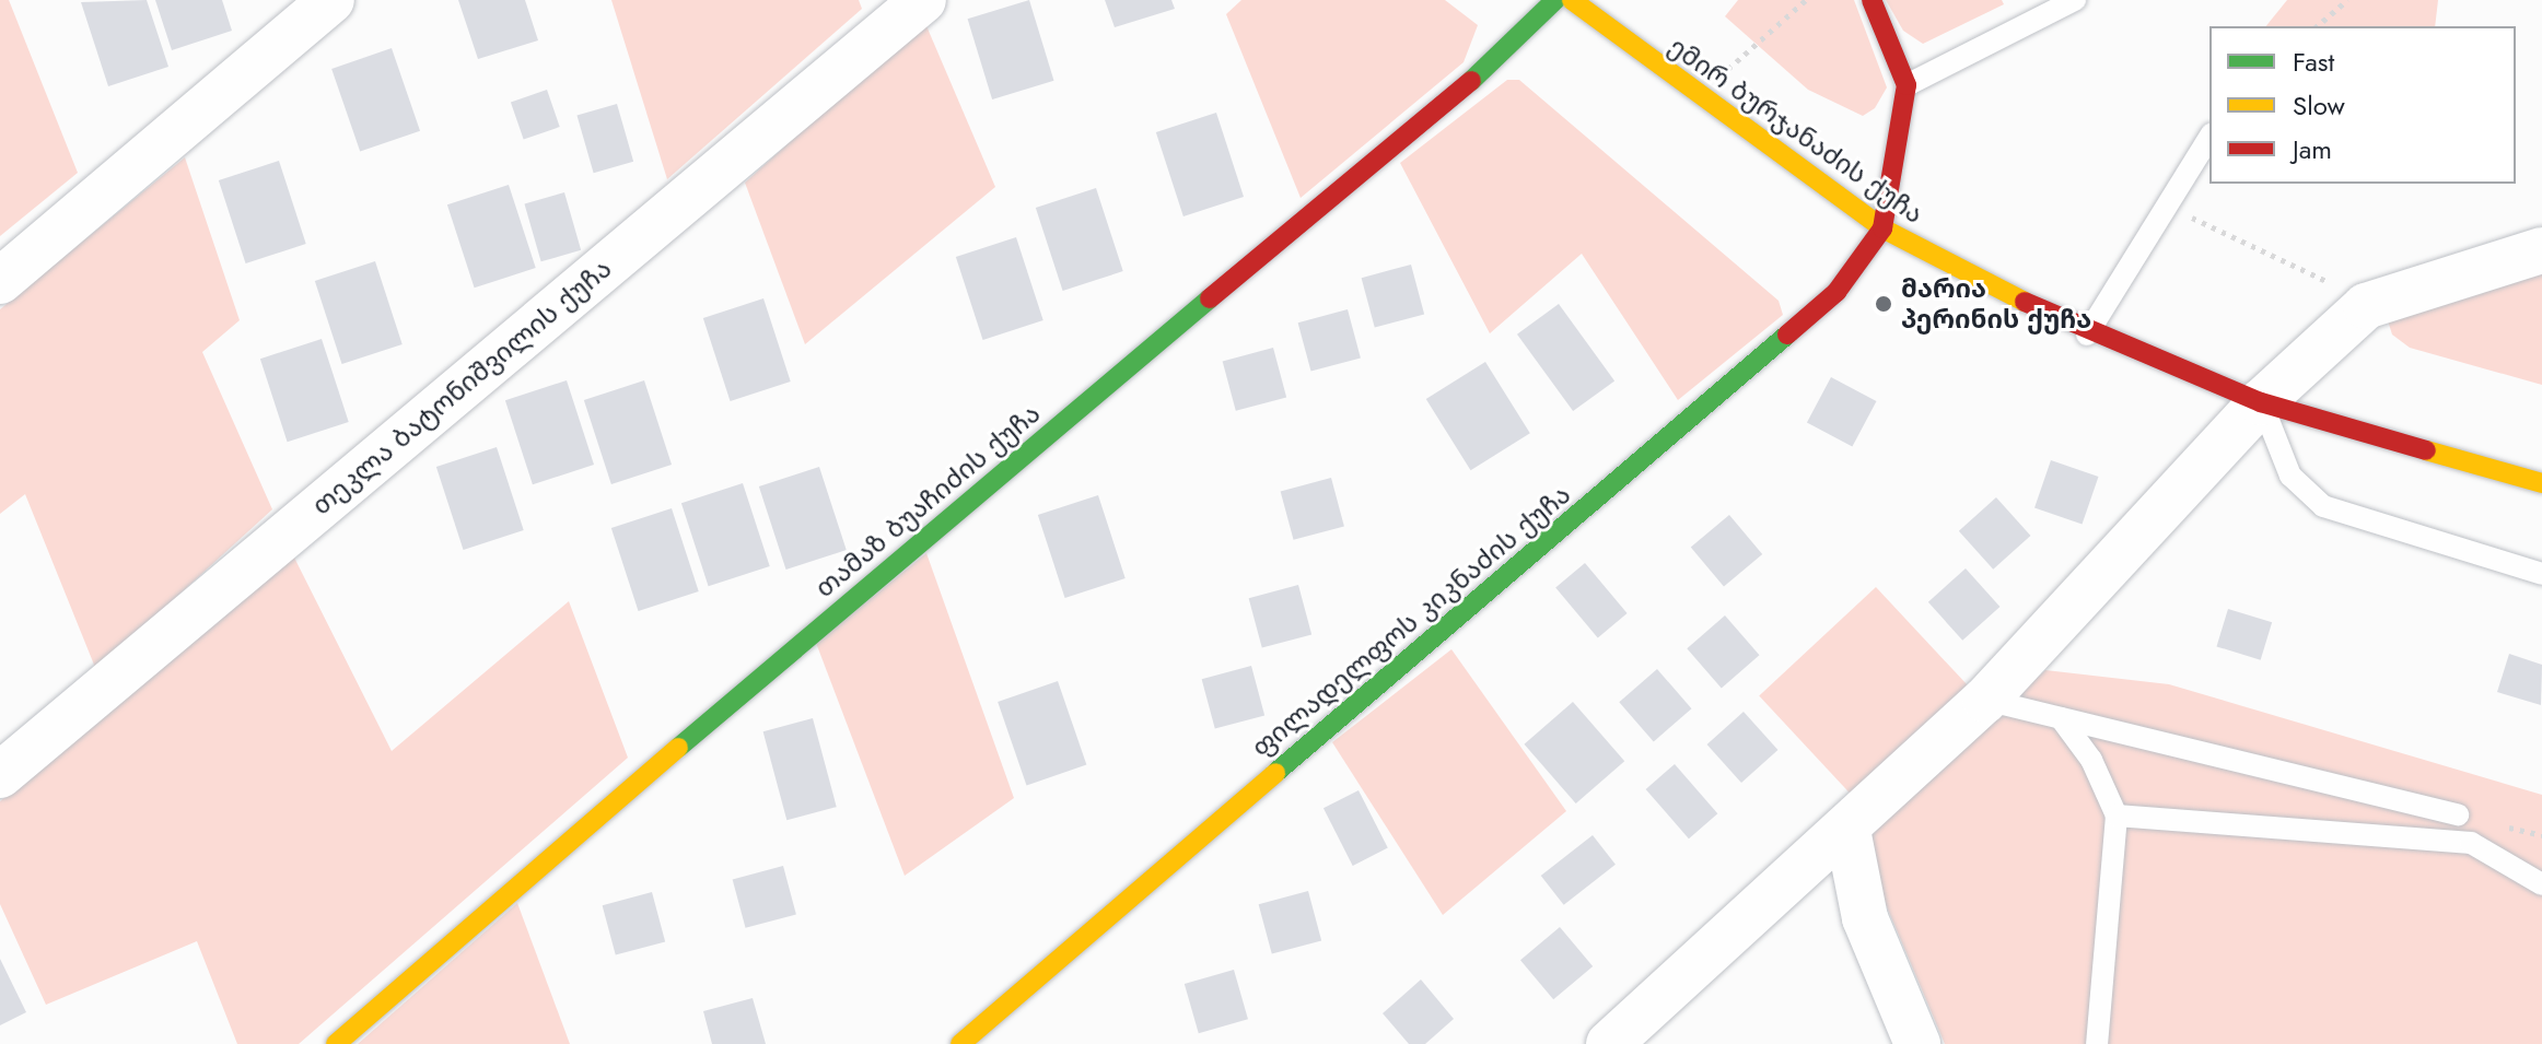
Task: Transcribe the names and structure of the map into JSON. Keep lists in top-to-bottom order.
{
  "streets": {
    "street": [
      "ემირ ბურჯანაძის ქუჩა",
      "თეკლა ბატონიშვილის ქუჩა",
      "თამაზ ბუაჩიძის ქუჩა",
      "ფილადელფოს კიკნაძის ქუჩა"
    ]
  },
  "crossings": [
    ["ემირ ბურჯანაძის ქუჩა", "ფილადელფოს კიკნაძის ქუჩა"]
  ],
  "places": ["მარია პერინის ქუჩა"],
  "legend": ["Fast", "Slow", "Jam"]
}
